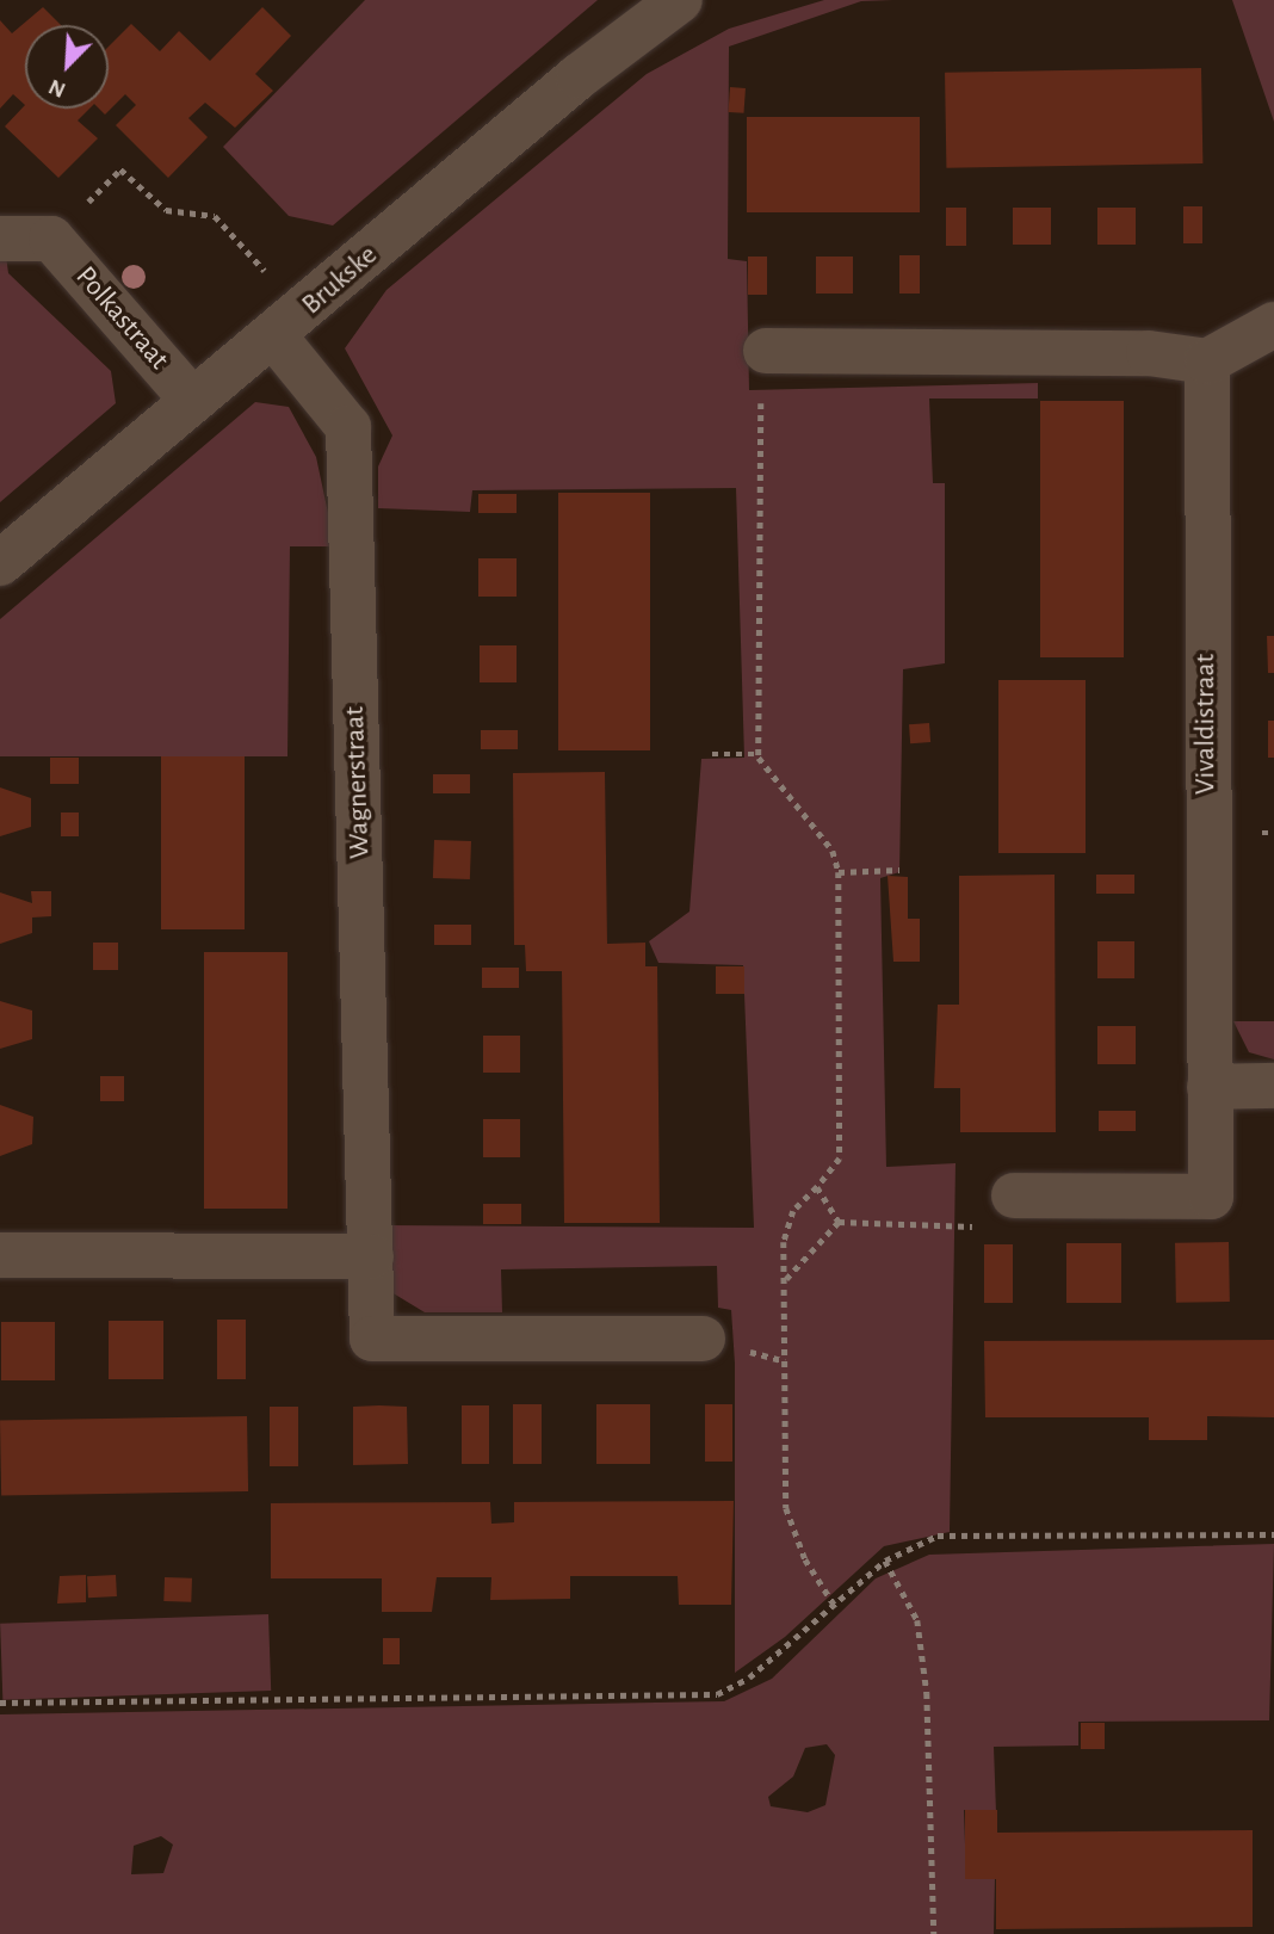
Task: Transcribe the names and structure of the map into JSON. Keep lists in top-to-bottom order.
{
  "streets": {
    "street": [
      "Brukske",
      "Polkastraat",
      "Vivaldistraat",
      "Wagnerstraat"
    ]
  },
  "crossings": [
    ["Brukske", "Polkastraat"],
    ["Brukske", "Wagnerstraat"]
  ],
  "north": "bottom left"
}
